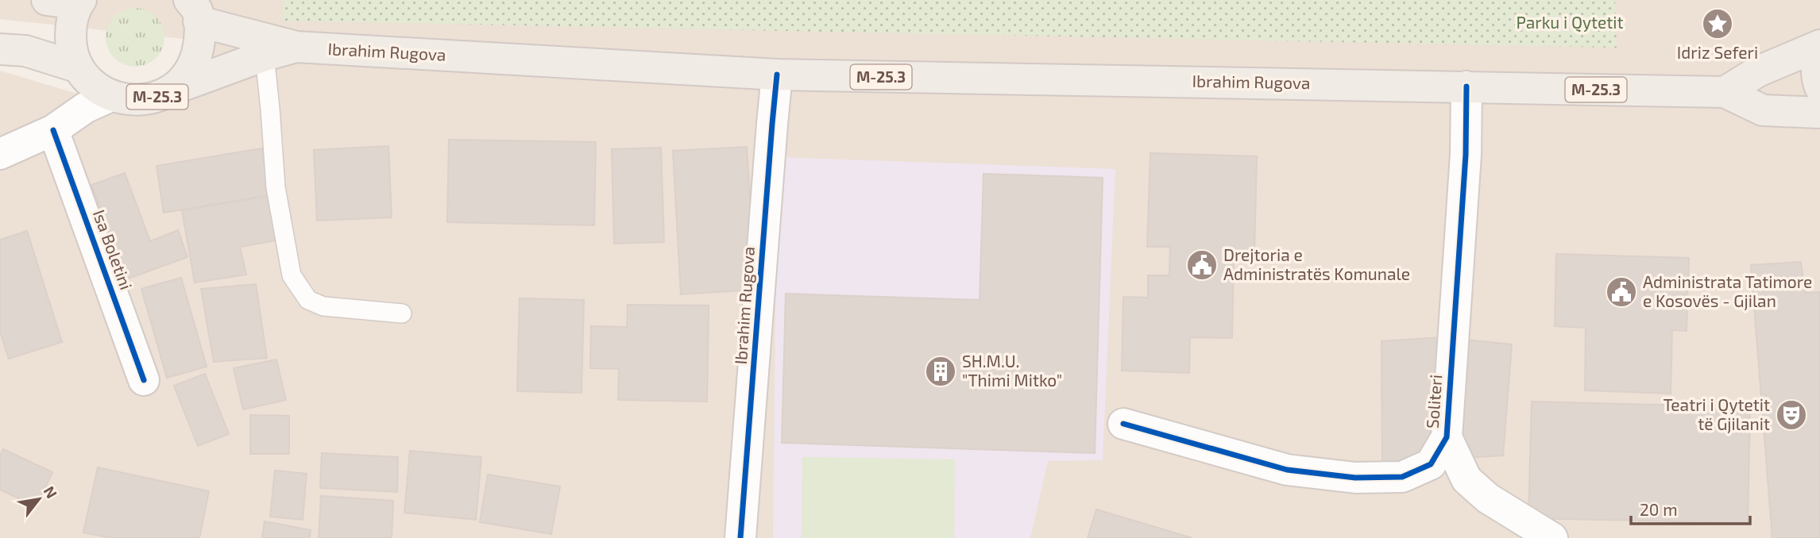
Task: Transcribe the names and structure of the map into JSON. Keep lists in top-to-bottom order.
{
  "streets": {
    "main road": ["Ibrahim Rugova", "M-25.3"],
    "street": ["Isa Boletini", "Soliteri"]
  },
  "crossings": [
    ["Ibrahim Rugova", "Soliteri"]
  ],
  "parks": ["Parku i Qytetit"],
  "places": {
    "place": ["Idriz Seferi"],
    "public building": ["Drejtoria e Administratës Komunale", "Administrata Tatimore e Kosovës - Gjilan"],
    "building": ["SH.M.U. \"Thimi Mitko\""],
    "theatre": ["Teatri i Qytetit të Gjilanit"]
  },
  "scale_bar": "20 m",
  "north": "top right"
}
